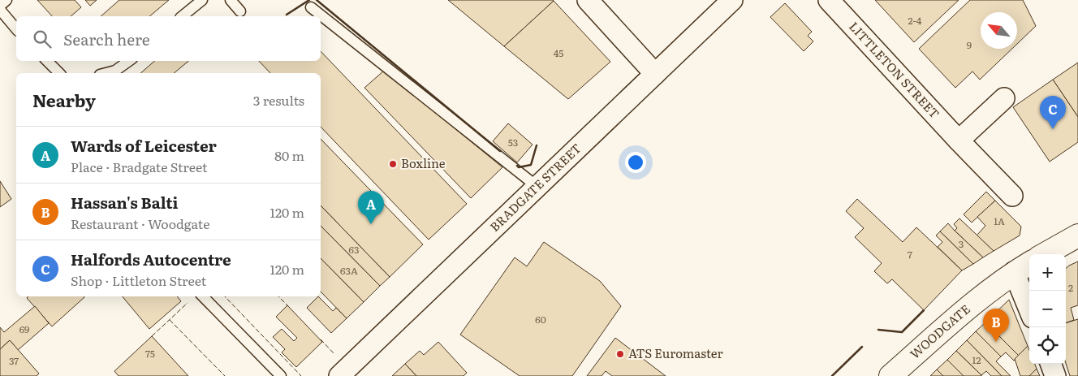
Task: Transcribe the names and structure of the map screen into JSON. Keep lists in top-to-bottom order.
{
  "streets": {
    "main road": ["WOODGATE"],
    "street": ["LITTLETON STREET", "BRADGATE STREET"]
  },
  "places": ["Boxline", "ATS Euromaster"],
  "house_numbers": [
    "2-4",
    "9",
    "45",
    "53",
    "1A",
    "3",
    "63",
    "7",
    "63A",
    "2",
    "60",
    "69",
    "75",
    "12",
    "37"
  ],
  "north": "top left",
  "page": {
    "search": "Search here",
    "heading": ["Nearby", "3 results"],
    "pins": ["C", "A", "B"],
    "list": [
      {
        "mark": "A",
        "name": "Wards of Leicester",
        "note": "Place · Bradgate Street",
        "value": "80 m"
      },
      {
        "mark": "B",
        "name": "Hassan's Balti",
        "note": "Restaurant · Woodgate",
        "value": "120 m"
      },
      {
        "mark": "C",
        "name": "Halfords Autocentre",
        "note": "Shop · Littleton Street",
        "value": "120 m"
      }
    ],
    "map_buttons": ["+", "−"]
  }
}
